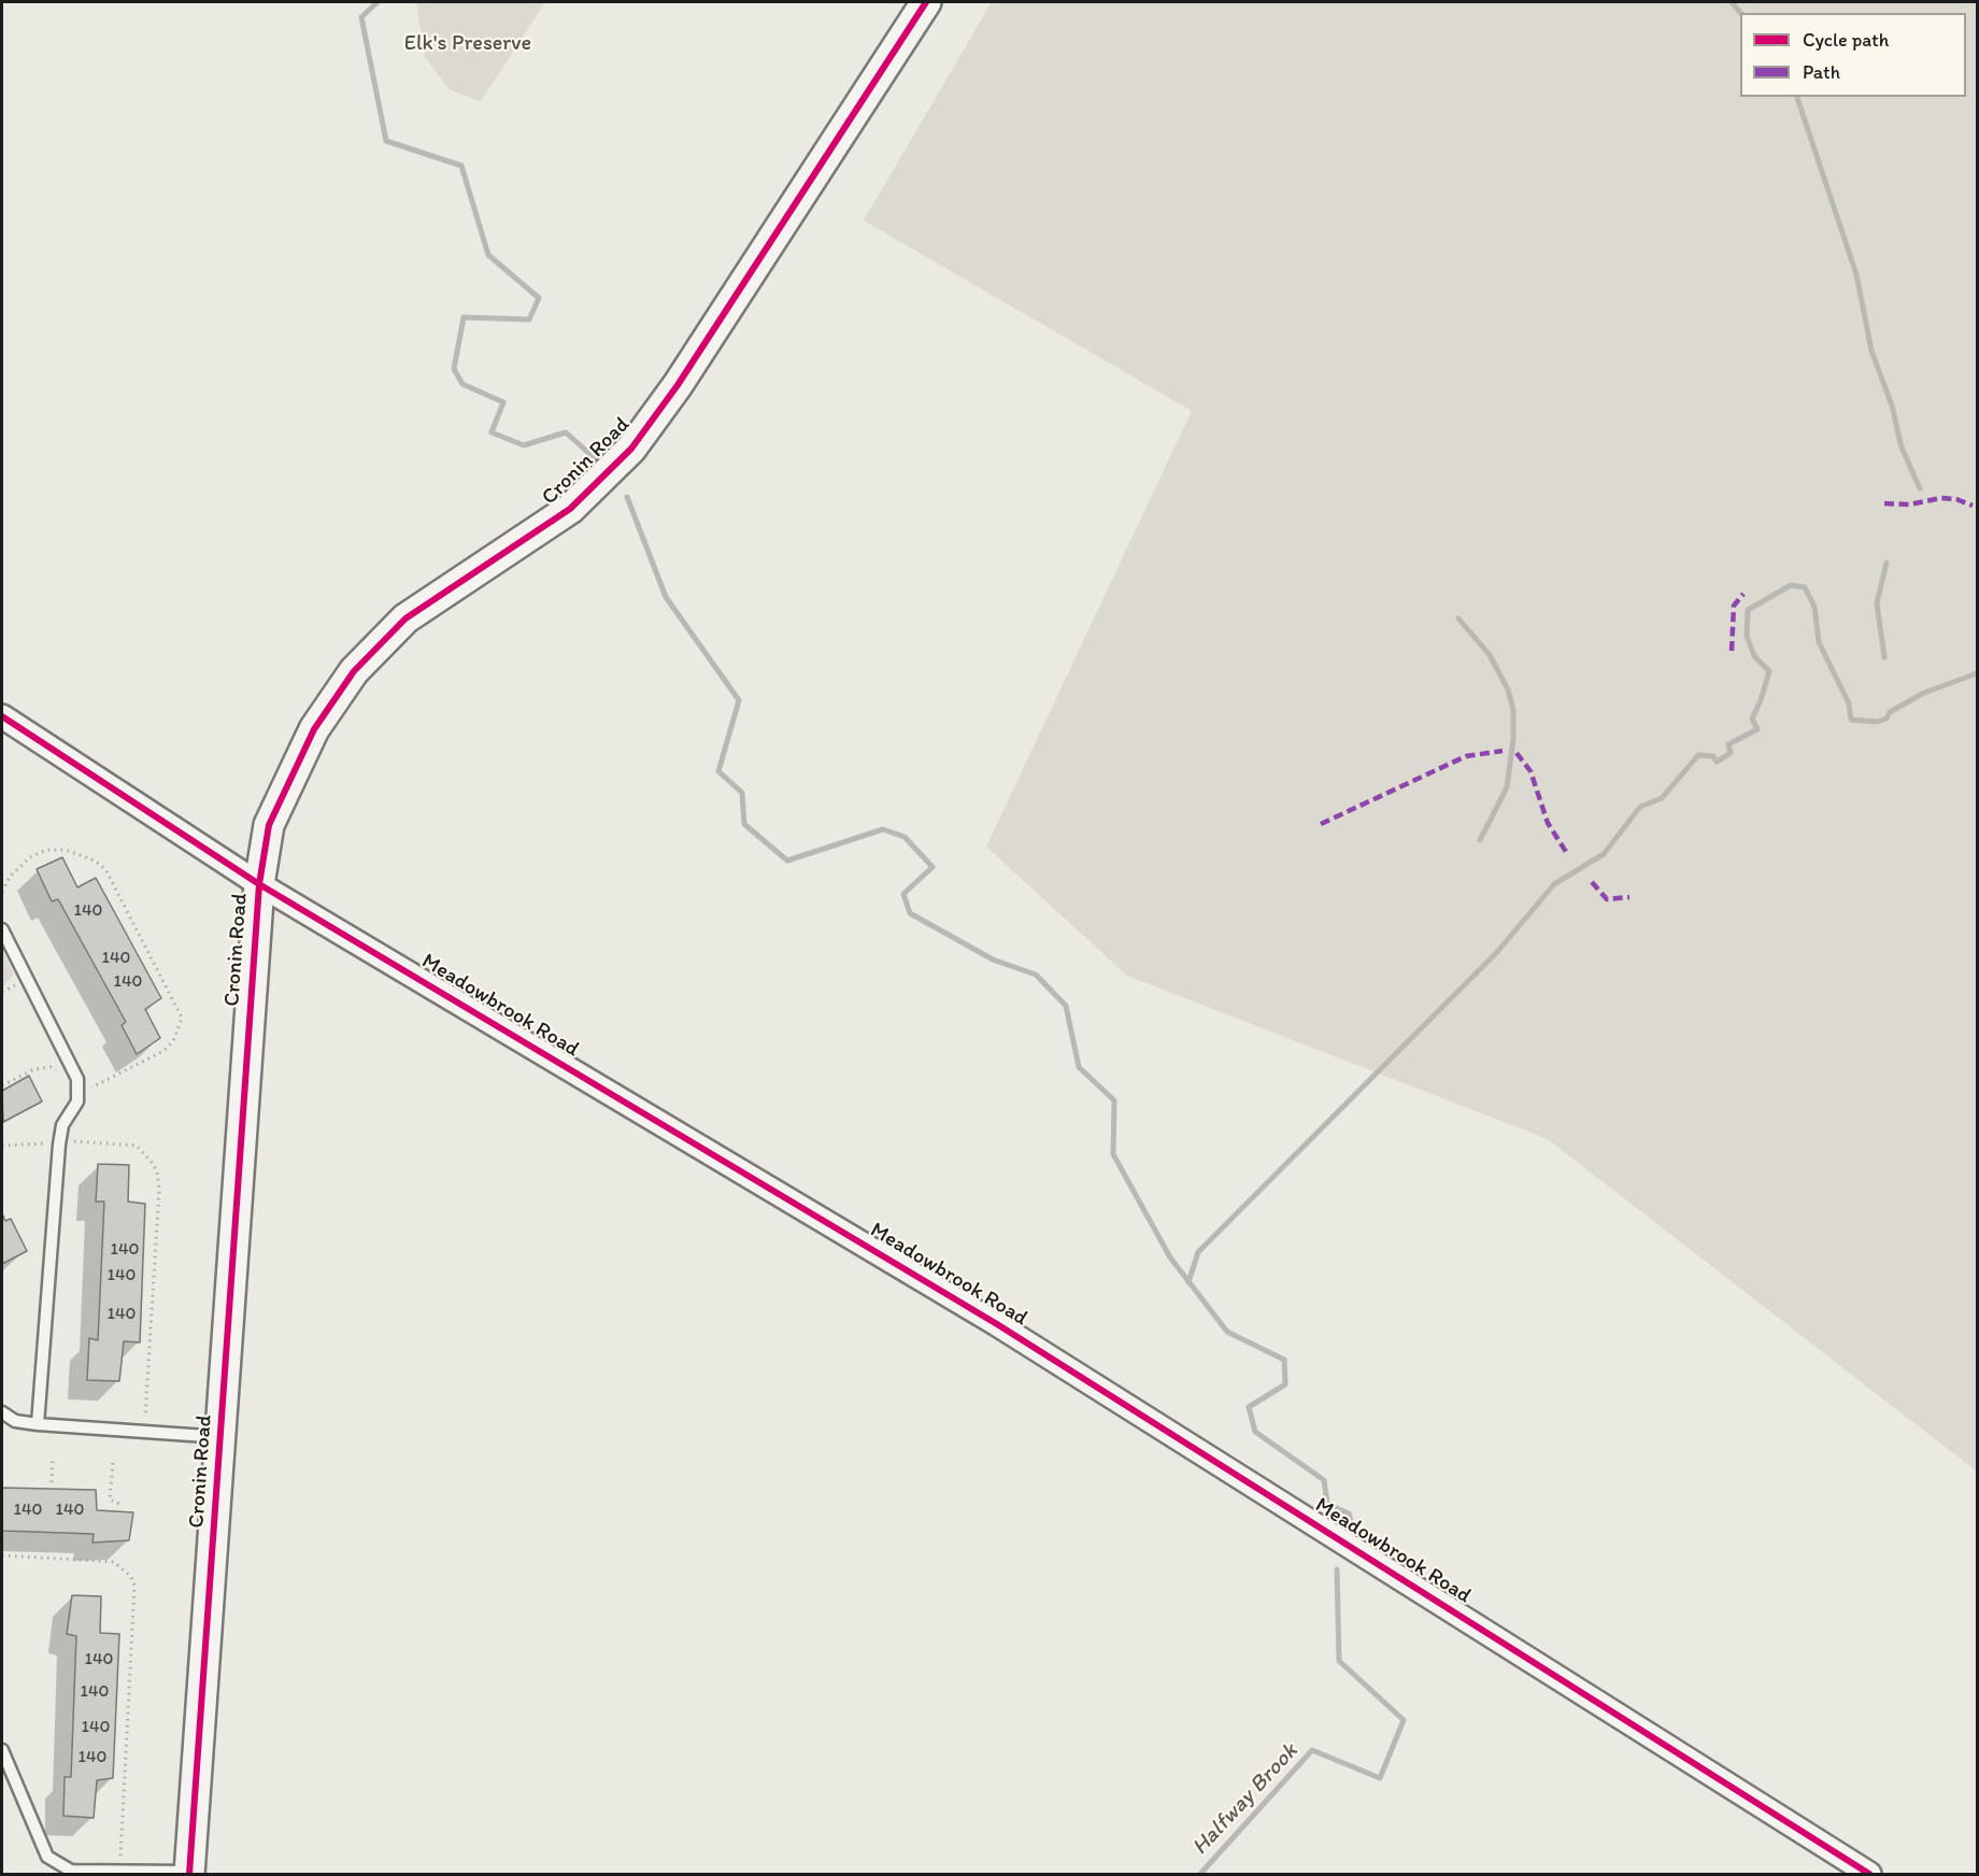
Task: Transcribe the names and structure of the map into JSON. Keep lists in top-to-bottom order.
{
  "streets": {
    "street": ["Cronin Road", "Meadowbrook Road"]
  },
  "crossings": [
    ["Cronin Road", "Meadowbrook Road"]
  ],
  "water": ["Halfway Brook"],
  "parks": ["Elk's Preserve"],
  "house_numbers": [
    "140",
    "140",
    "140",
    "140",
    "140",
    "140",
    "140",
    "140",
    "140",
    "140",
    "140",
    "140"
  ],
  "legend": ["Cycle path", "Path"]
}
